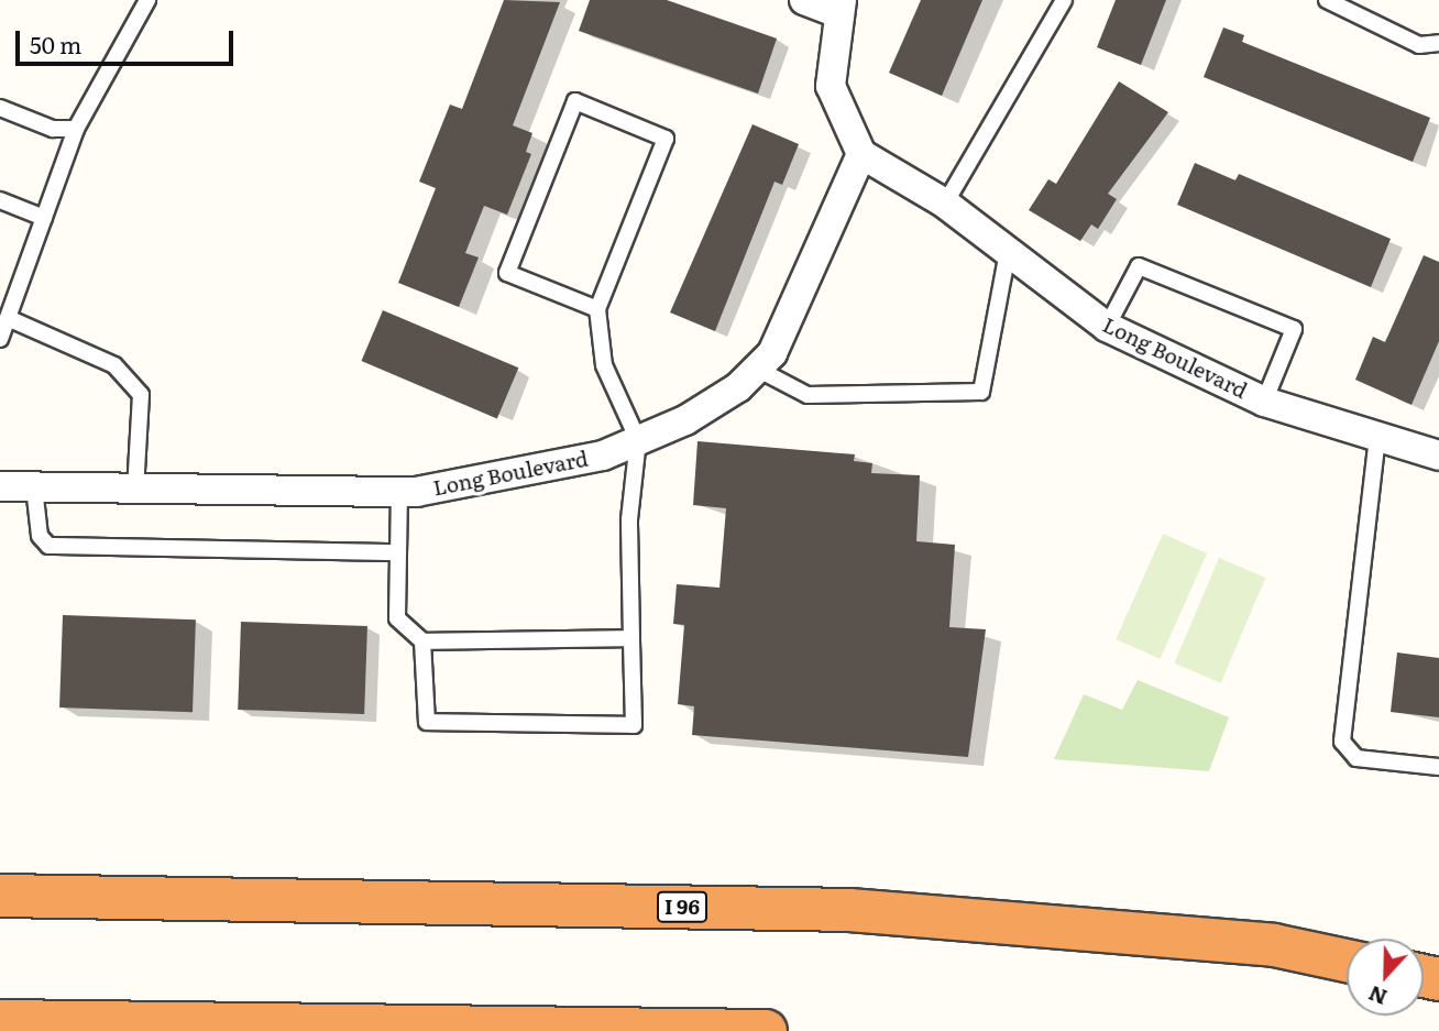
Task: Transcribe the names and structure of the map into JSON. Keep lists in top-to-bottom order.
{
  "streets": {
    "highway": ["I 96"],
    "street": ["Long Boulevard"]
  },
  "scale_bar": "50 m",
  "north": "bottom"
}
